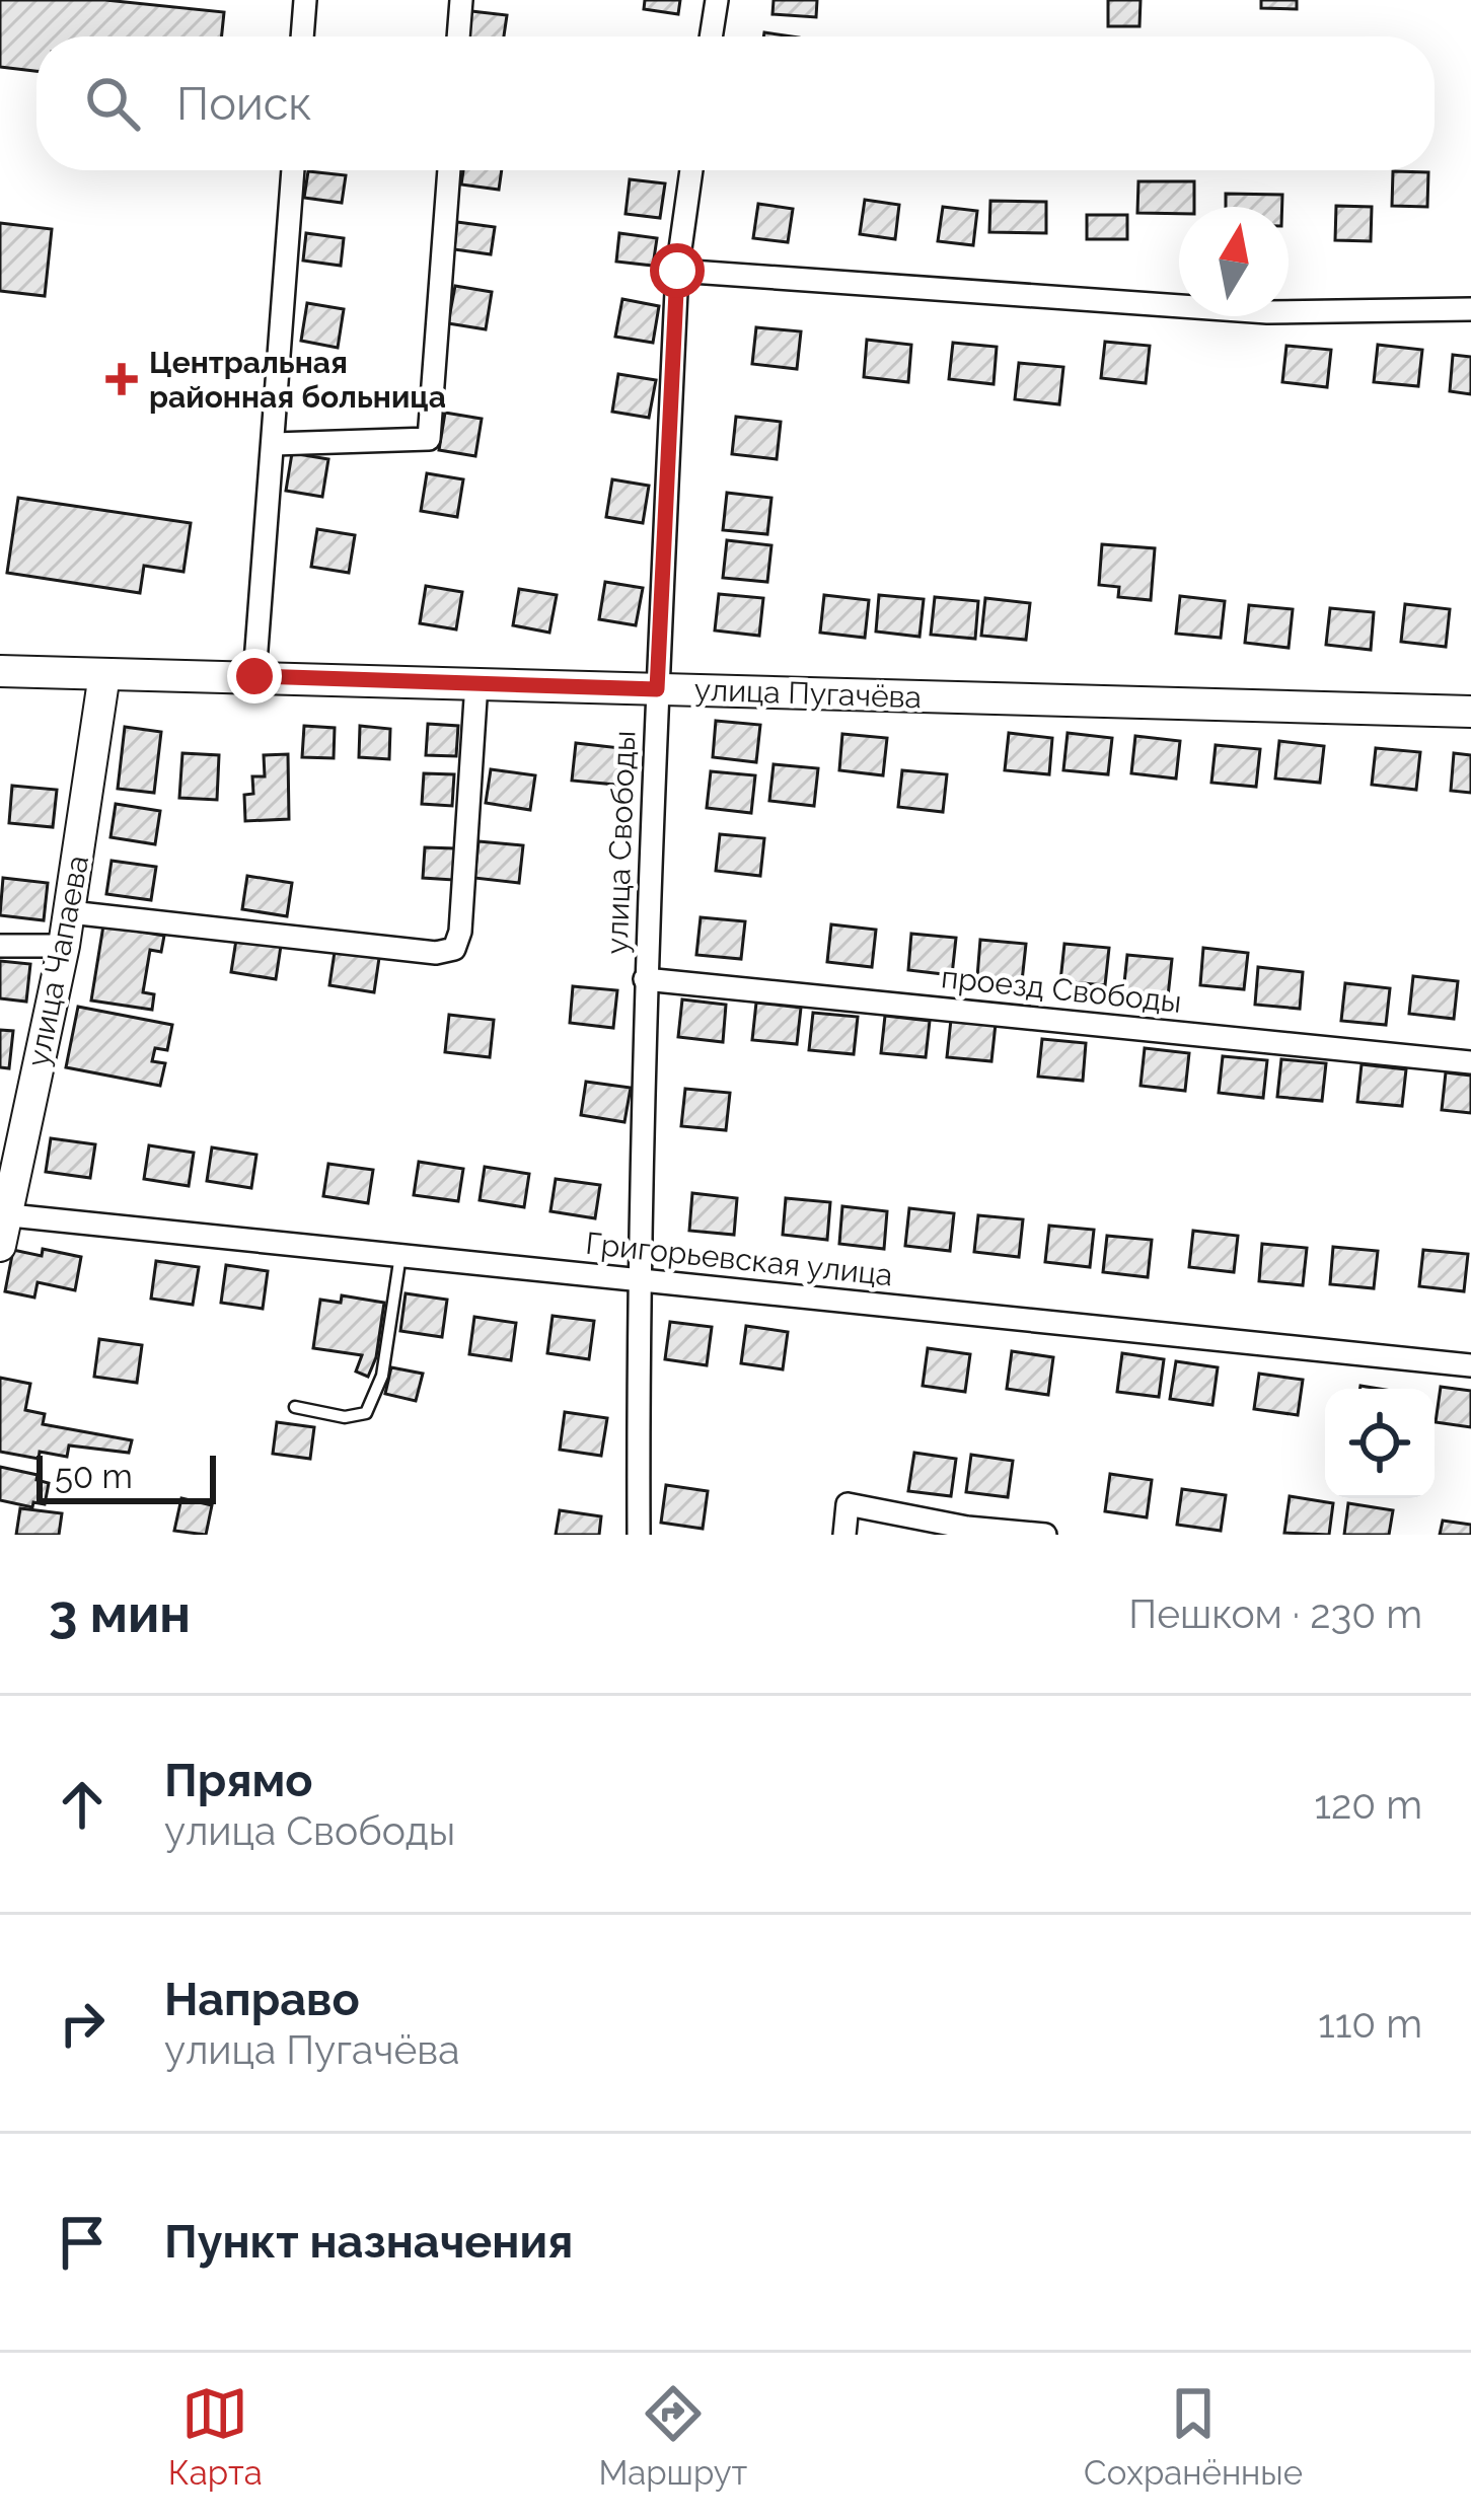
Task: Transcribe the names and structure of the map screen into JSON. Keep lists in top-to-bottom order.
{
  "streets": {
    "main road": ["улица Пугачёва", "улица Чапаева"],
    "street": ["улица Свободы", "проезд Свободы", "Григорьевская улица"]
  },
  "crossings": [
    ["улица Пугачёва", "улица Свободы"],
    ["улица Пугачёва", "улица Чапаева"],
    ["улица Свободы", "проезд Свободы"],
    ["улица Свободы", "Григорьевская улица"],
    ["улица Чапаева", "Григорьевская улица"]
  ],
  "places": {
    "health": ["Центральная районная больница"]
  },
  "scale_bar": "50 m",
  "north": "top",
  "page": {
    "search": "Поиск",
    "scale": "50 m",
    "heading": ["3 мин", "Пешком · 230 m"],
    "list": [
      ["Прямо", "улица Свободы", "120 m"],
      ["Направо", "улица Пугачёва", "110 m"],
      "Пункт назначения"
    ],
    "nav": ["Карта", "Маршрут", "Сохранённые"]
  }
}
